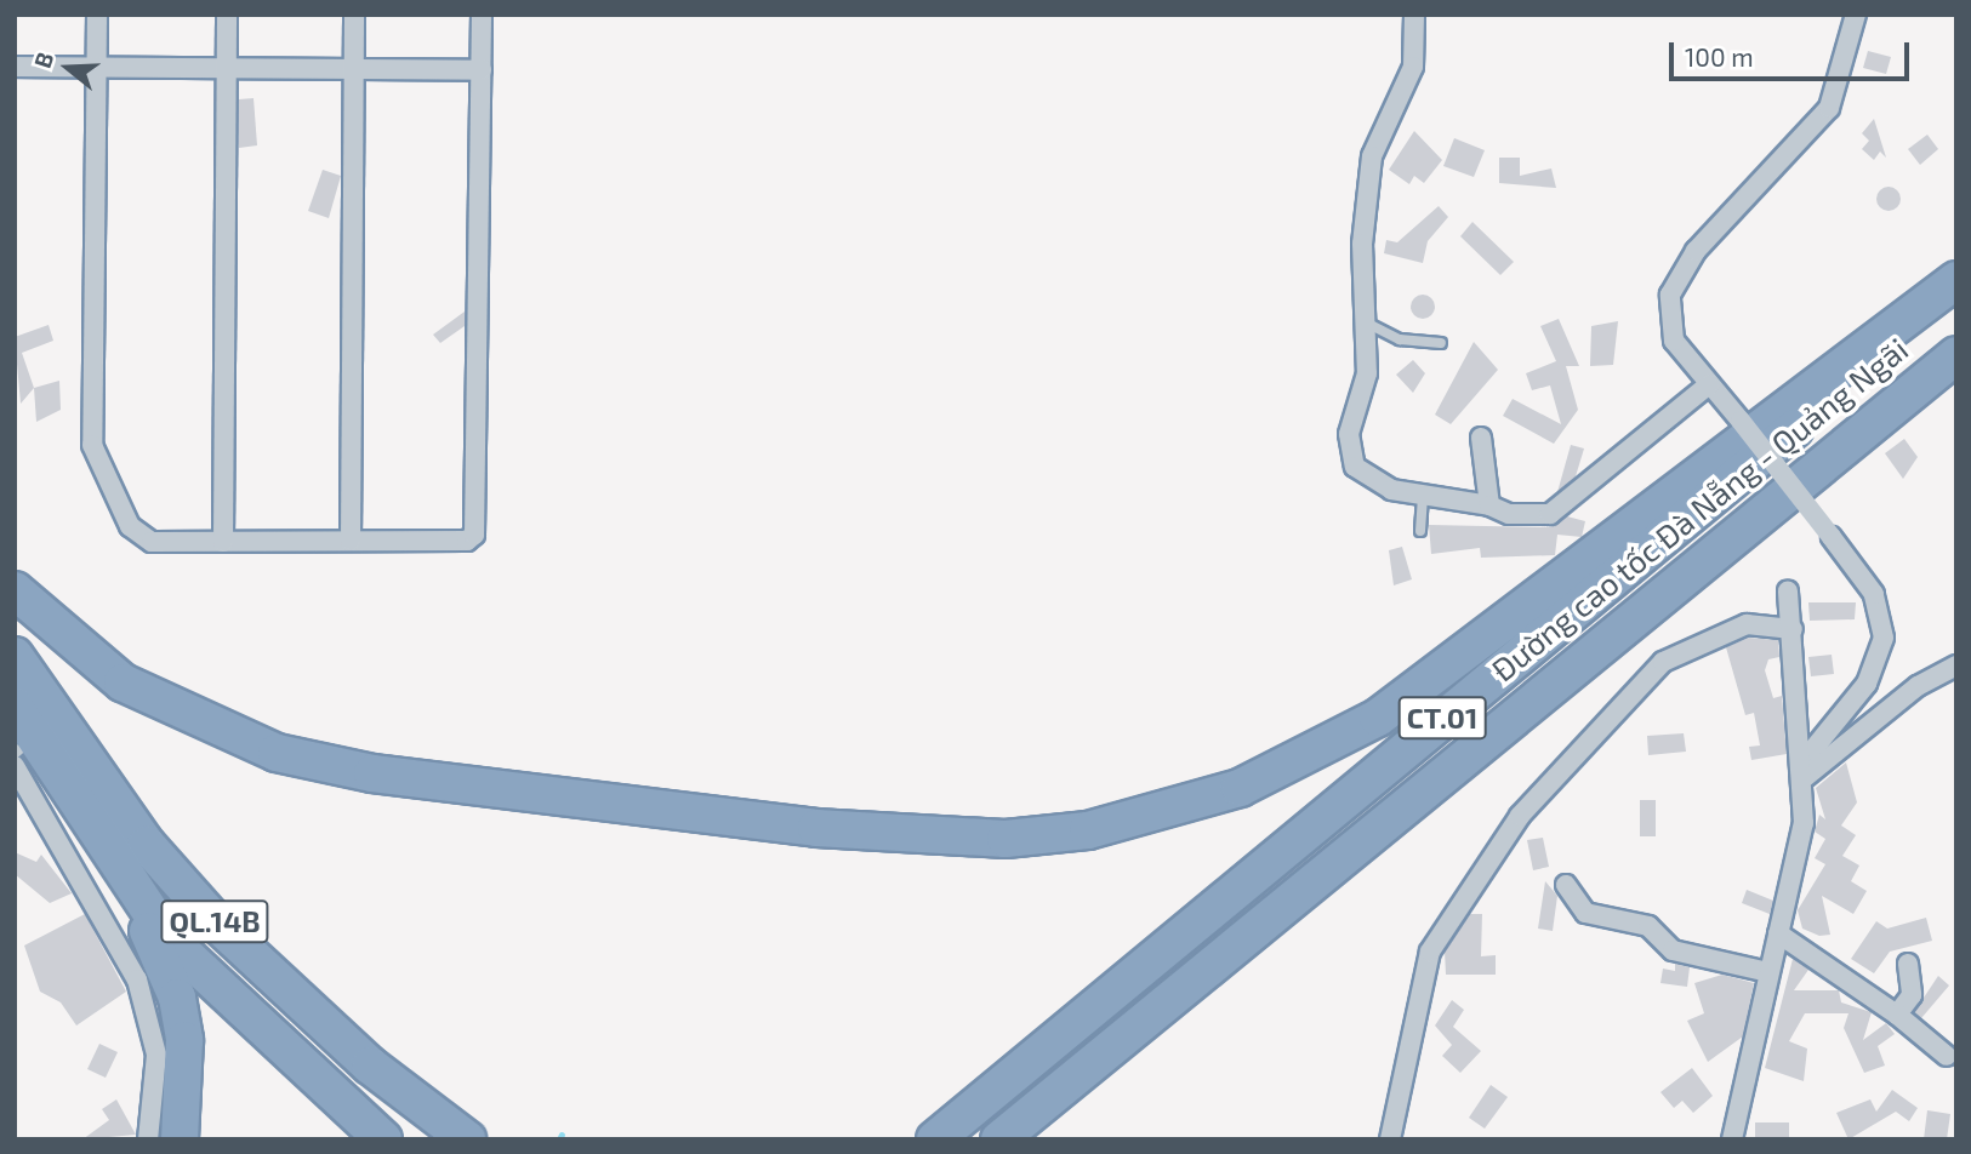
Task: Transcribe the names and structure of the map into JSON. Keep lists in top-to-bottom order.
{
  "streets": {
    "highway": ["Đường cao tốc Đà Nẵng - Quảng Ngãi", "CT.01", "QL.14B"]
  },
  "scale_bar": "100 m",
  "north": "left"
}
